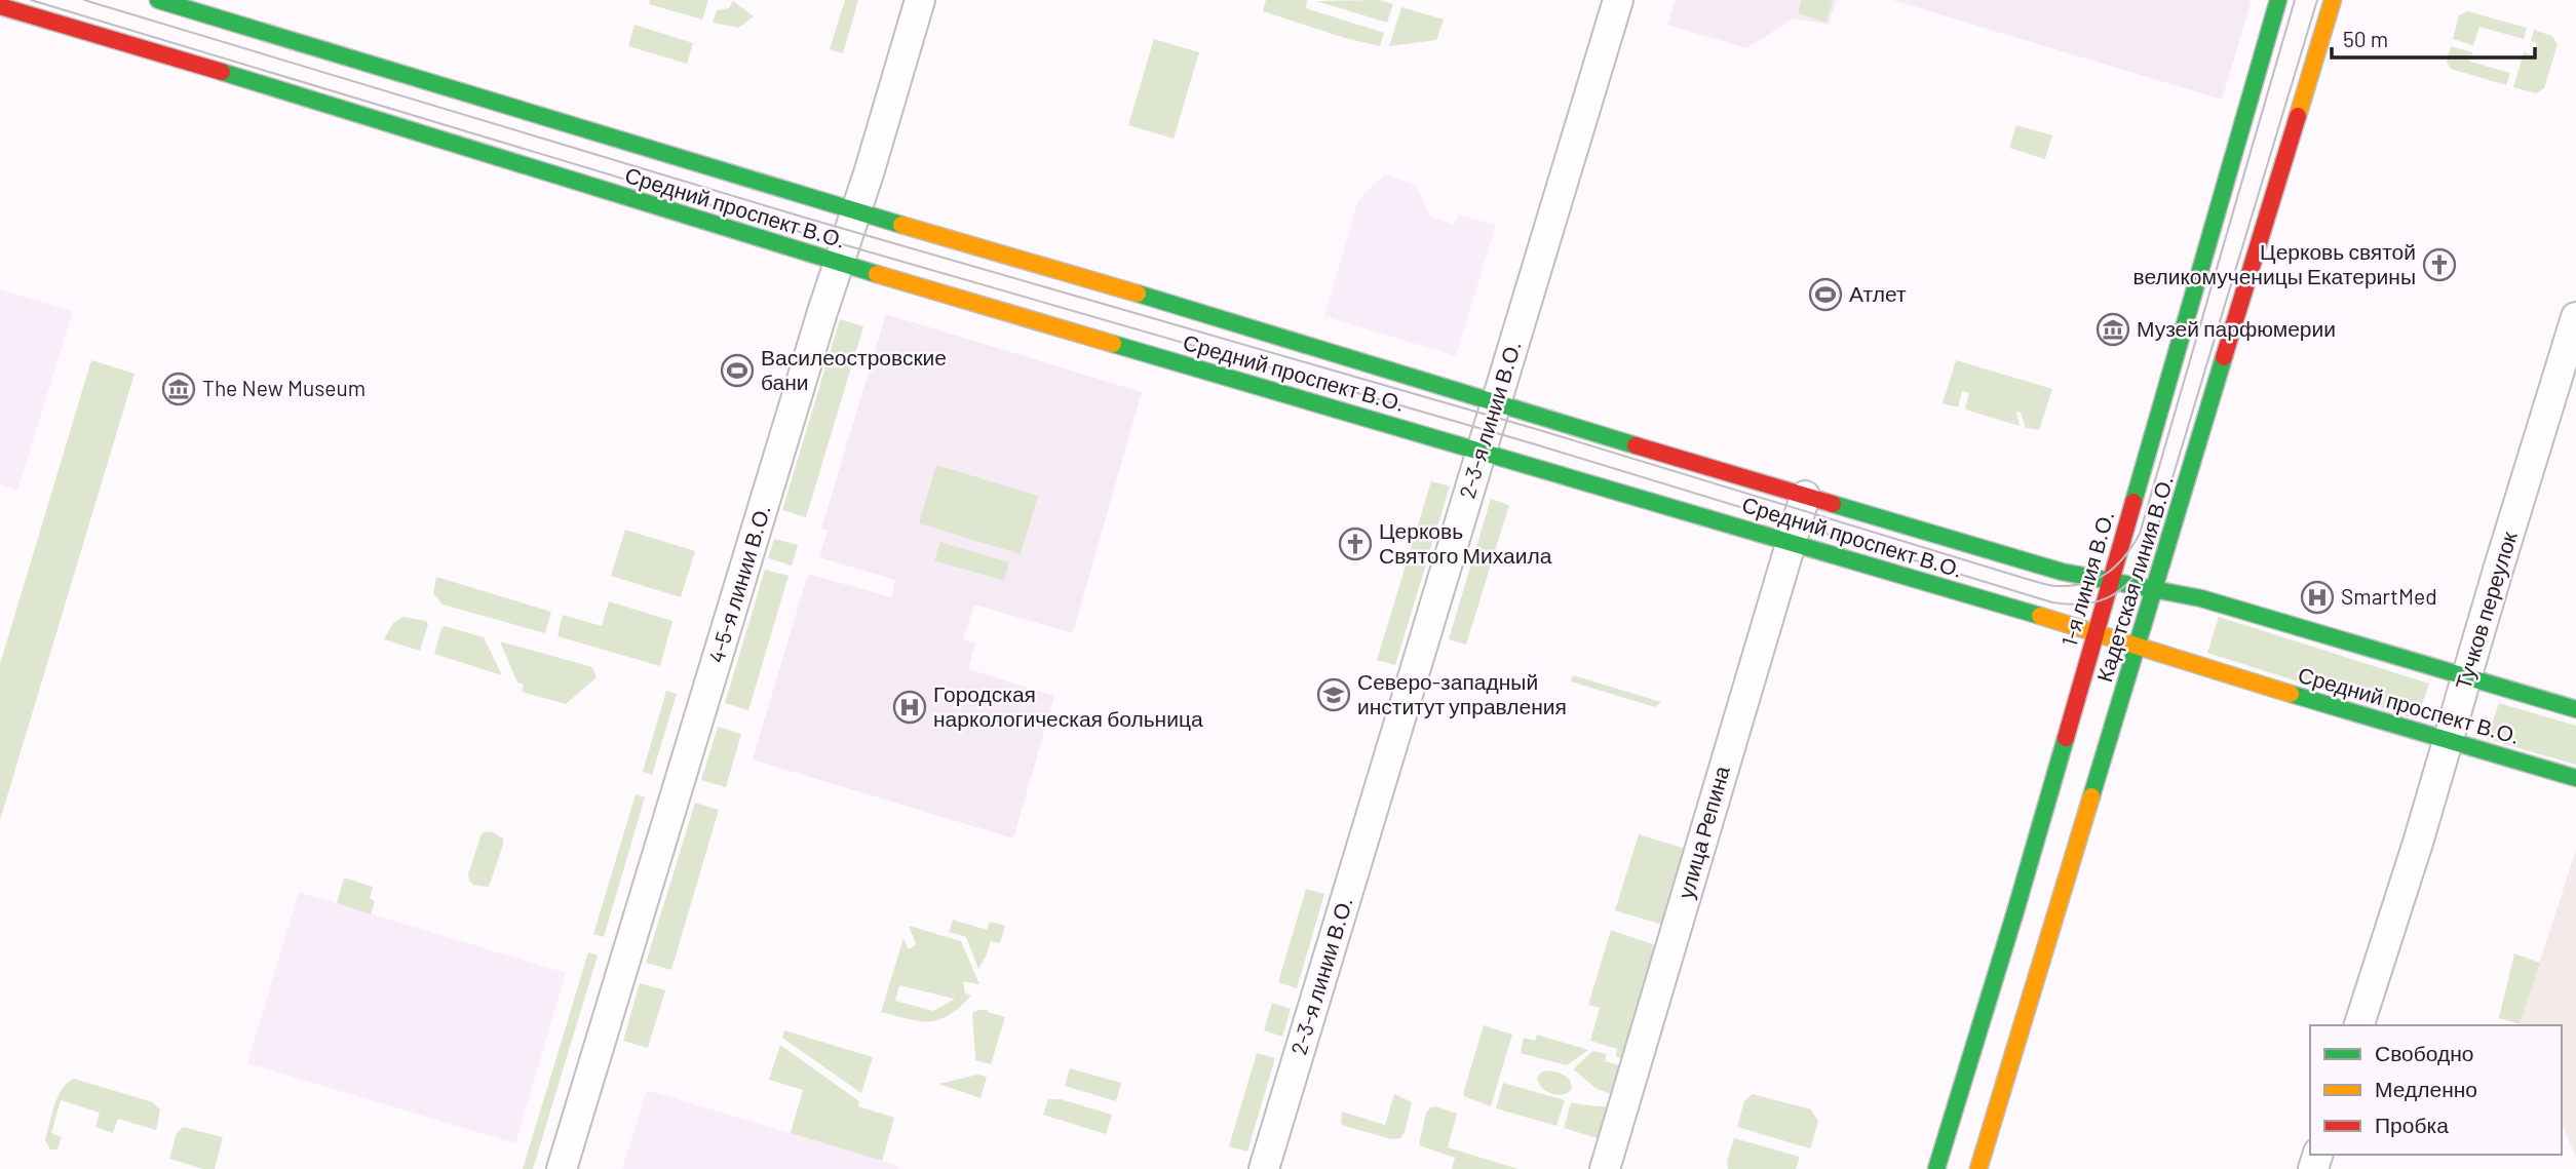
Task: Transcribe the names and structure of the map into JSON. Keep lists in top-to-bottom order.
{
  "streets": {
    "main road": ["Средний проспект В.О.", "1-я линия В.О.", "Кадетская линия В.О."],
    "street": [
      "2-3-я линии В.О.",
      "4-5-я линии В.О.",
      "Тучков переулок",
      "улица Репина"
    ]
  },
  "crossings": [
    ["Средний проспект В.О.", "2-3-я линии В.О."],
    ["Средний проспект В.О.", "1-я линия В.О."],
    ["Средний проспект В.О.", "Кадетская линия В.О."],
    ["Средний проспект В.О.", "4-5-я линии В.О."],
    ["Средний проспект В.О.", "Тучков переулок"],
    ["Средний проспект В.О.", "улица Репина"]
  ],
  "places": {
    "church": ["Церковь святой великомученицы Екатерины", "Церковь Святого Михаила"],
    "sports": ["Атлет", "Василеостровские бани"],
    "museum": ["Музей парфюмерии", "The New Museum"],
    "hospital": ["SmartMed", "Городская наркологическая больница"],
    "school or university": ["Северо-западный институт управления"]
  },
  "legend": ["Свободно", "Медленно", "Пробка"],
  "scale_bar": "50 m"
}
